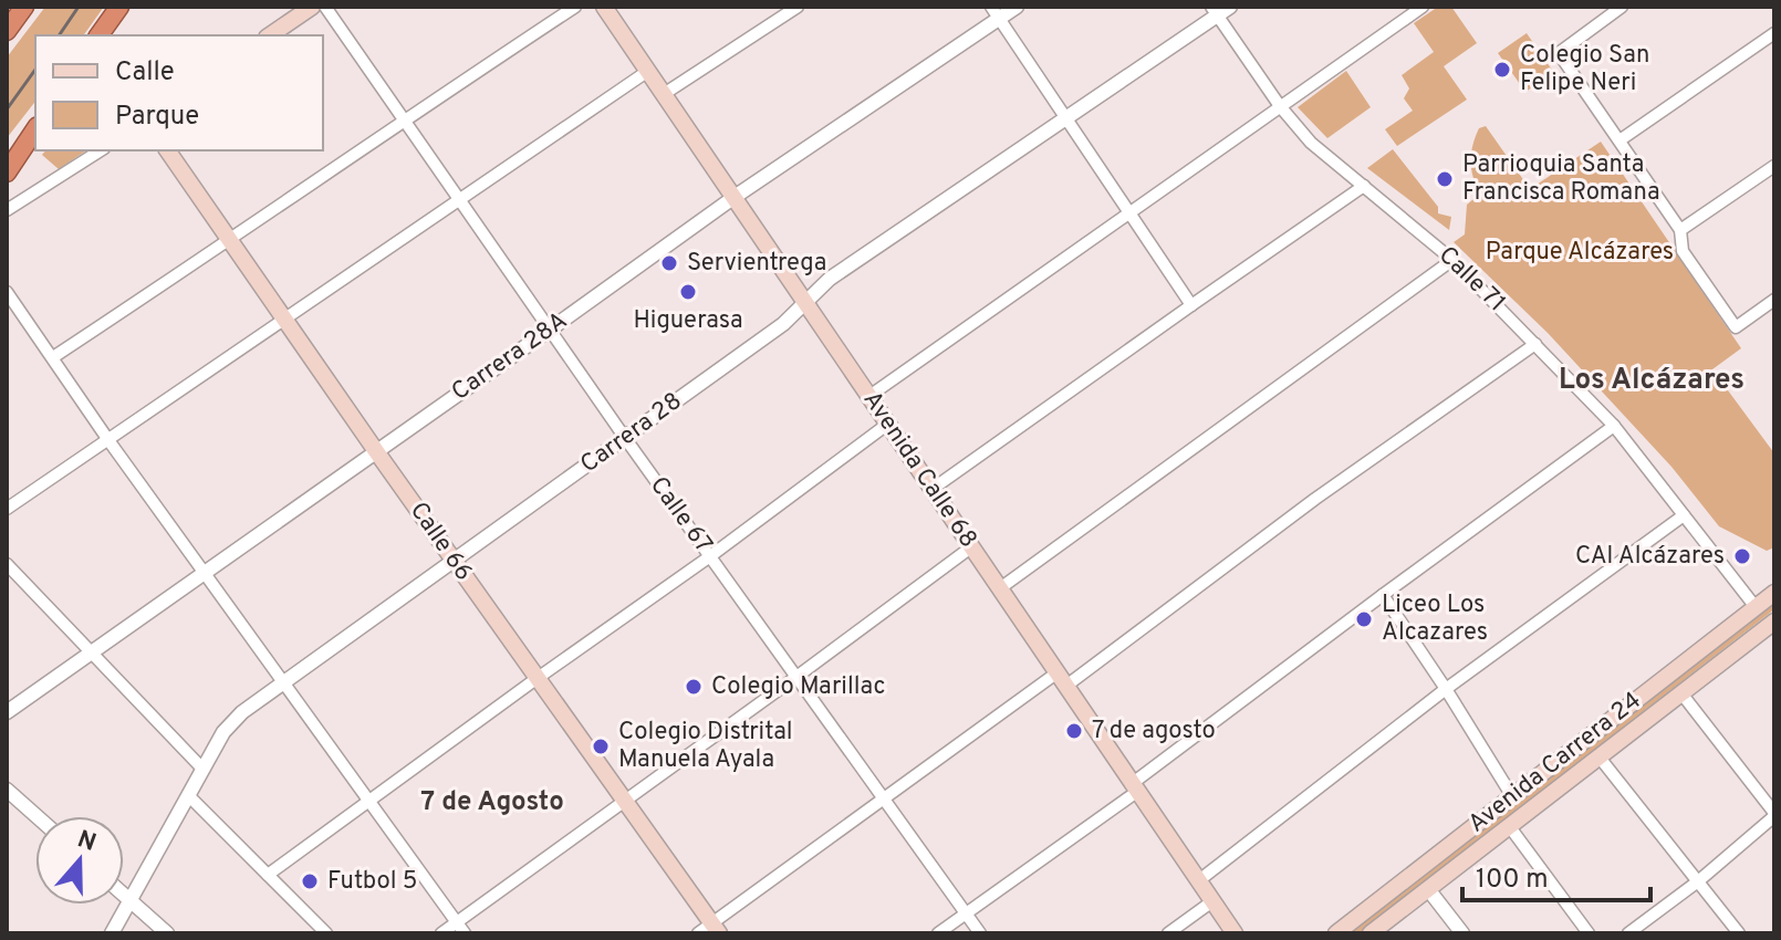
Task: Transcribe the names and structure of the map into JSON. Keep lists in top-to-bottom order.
{
  "streets": {
    "main road": ["Avenida Calle 68", "Calle 66", "Avenida Carrera 24"],
    "street": [
      "Calle 71",
      "Carrera 28A",
      "Carrera 28",
      "Calle 67"
    ]
  },
  "crossings": [
    ["Calle 71", "Carrera 28"],
    ["Calle 71", "Avenida Carrera 24"],
    ["Carrera 28A", "Avenida Calle 68"],
    ["Carrera 28A", "Calle 67"],
    ["Carrera 28A", "Calle 66"],
    ["Carrera 28", "Avenida Calle 68"],
    ["Carrera 28", "Calle 67"],
    ["Carrera 28", "Calle 66"]
  ],
  "districts": ["Los Alcázares", "7 de Agosto"],
  "parks": ["Parque Alcázares"],
  "places": [
    "Colegio San Felipe Neri",
    "Parrioquia Santa Francisca Romana",
    "Servientrega",
    "Higuerasa",
    "CAI Alcázares",
    "Liceo Los Alcazares",
    "Colegio Marillac",
    "7 de agosto",
    "Colegio Distrital Manuela Ayala",
    "Futbol 5"
  ],
  "legend": ["Calle", "Parque"],
  "scale_bar": "100 m",
  "north": "top"
}
